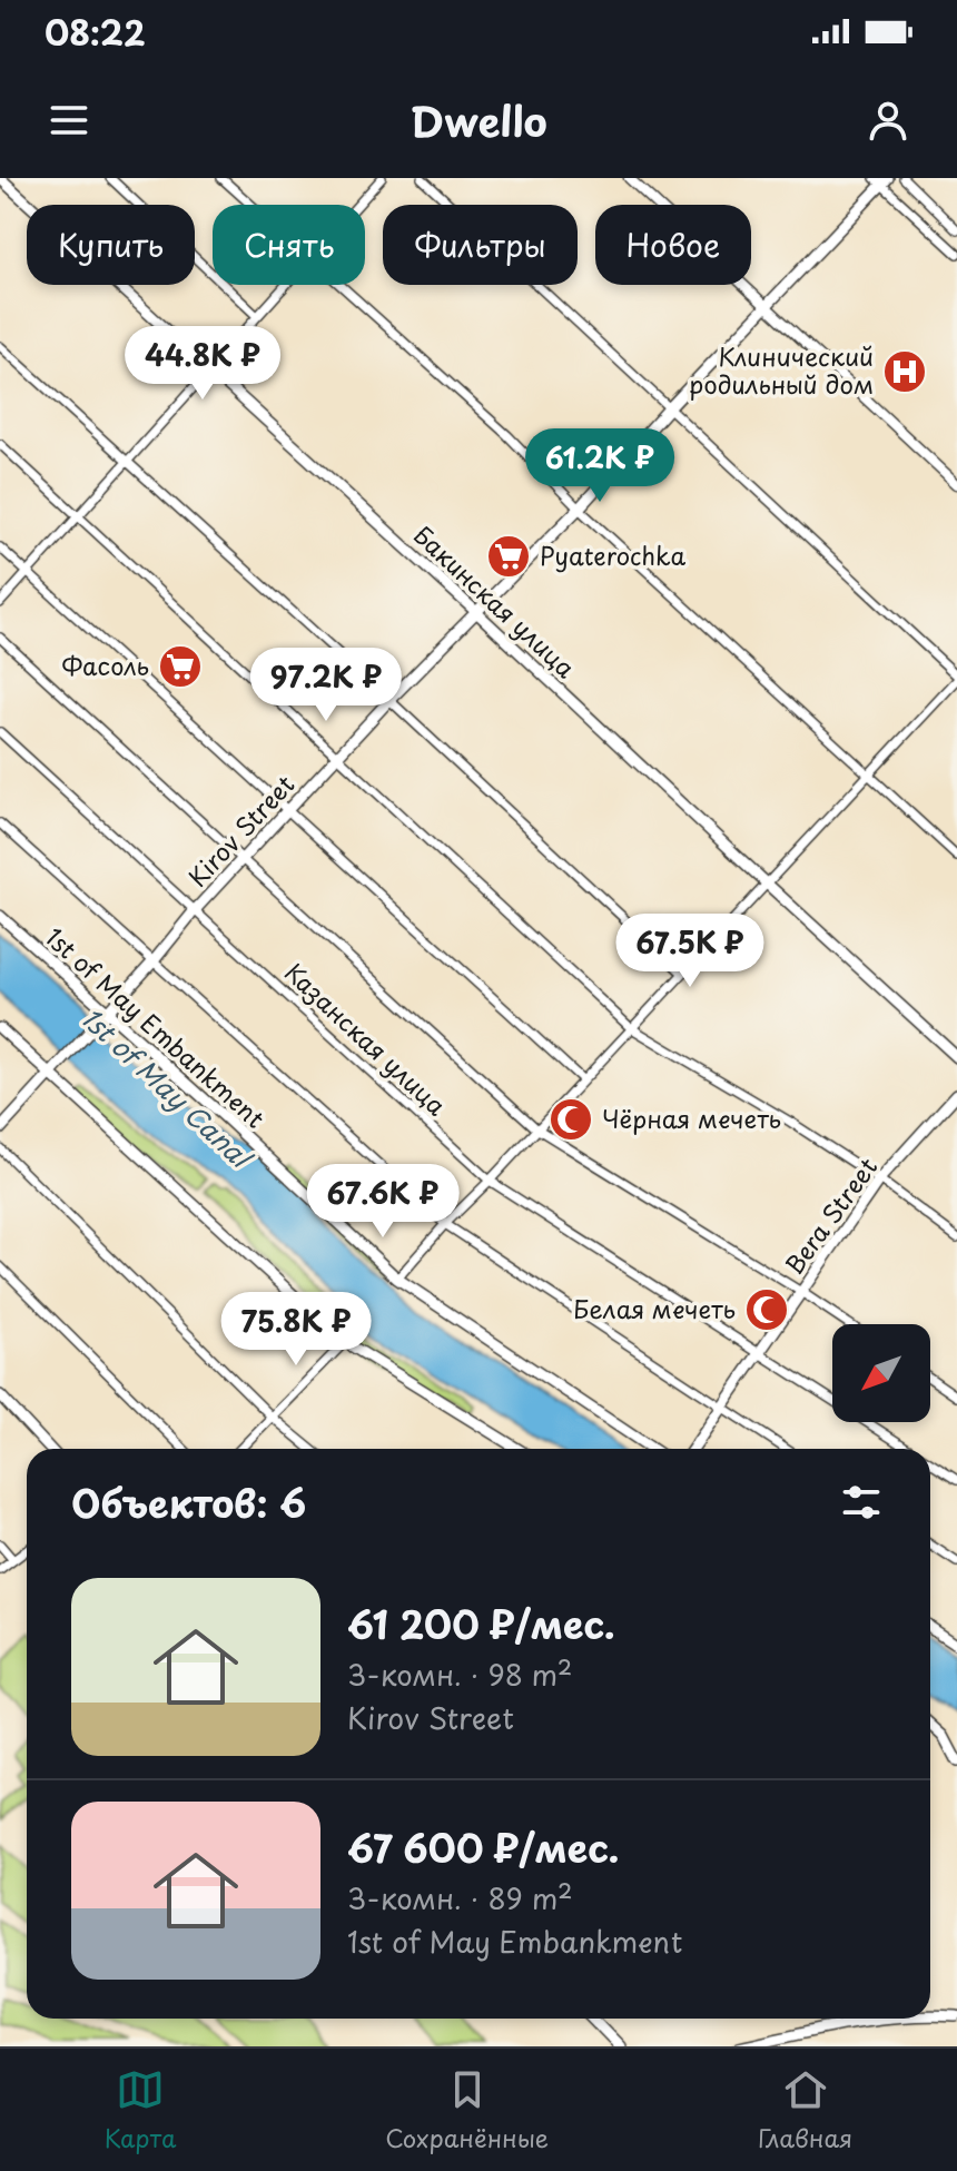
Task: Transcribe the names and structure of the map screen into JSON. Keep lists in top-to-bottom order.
{
  "streets": {
    "main road": [
      "Бакинская улица",
      "Kirov Street",
      "1st of May Embankment",
      "Bera Street"
    ],
    "street": ["Казанская улица"]
  },
  "crossings": [
    ["Бакинская улица", "Kirov Street"],
    ["Kirov Street", "1st of May Embankment"],
    ["Kirov Street", "Казанская улица"],
    ["Казанская улица", "Bera Street"]
  ],
  "water": ["1st of May Canal"],
  "places": {
    "hospital": ["Клинический родильный дом"],
    "supermarket": ["Pyaterochka", "Фасоль"],
    "mosque": ["Чёрная мечеть", "Белая мечеть"]
  },
  "north": "bottom left",
  "page": {
    "status": "08:22",
    "header": "Dwello",
    "chip": [
      "Купить",
      "Снять",
      "Фильтры",
      "Новое"
    ],
    "price": [
      "44.8K ₽",
      "61.2K ₽",
      "97.2K ₽",
      "67.5K ₽",
      "67.6K ₽",
      "75.8K ₽"
    ],
    "heading": "Объектов: 6",
    "list": [
      {
        "name": "61 200 ₽/мес.",
        "note": "3-комн. · 98 m² · Kirov Street"
      },
      {
        "name": "67 600 ₽/мес.",
        "note": "3-комн. · 89 m² · 1st of May Embankment"
      }
    ],
    "tabs": ["Карта", "Сохранённые", "Главная"]
  }
}
